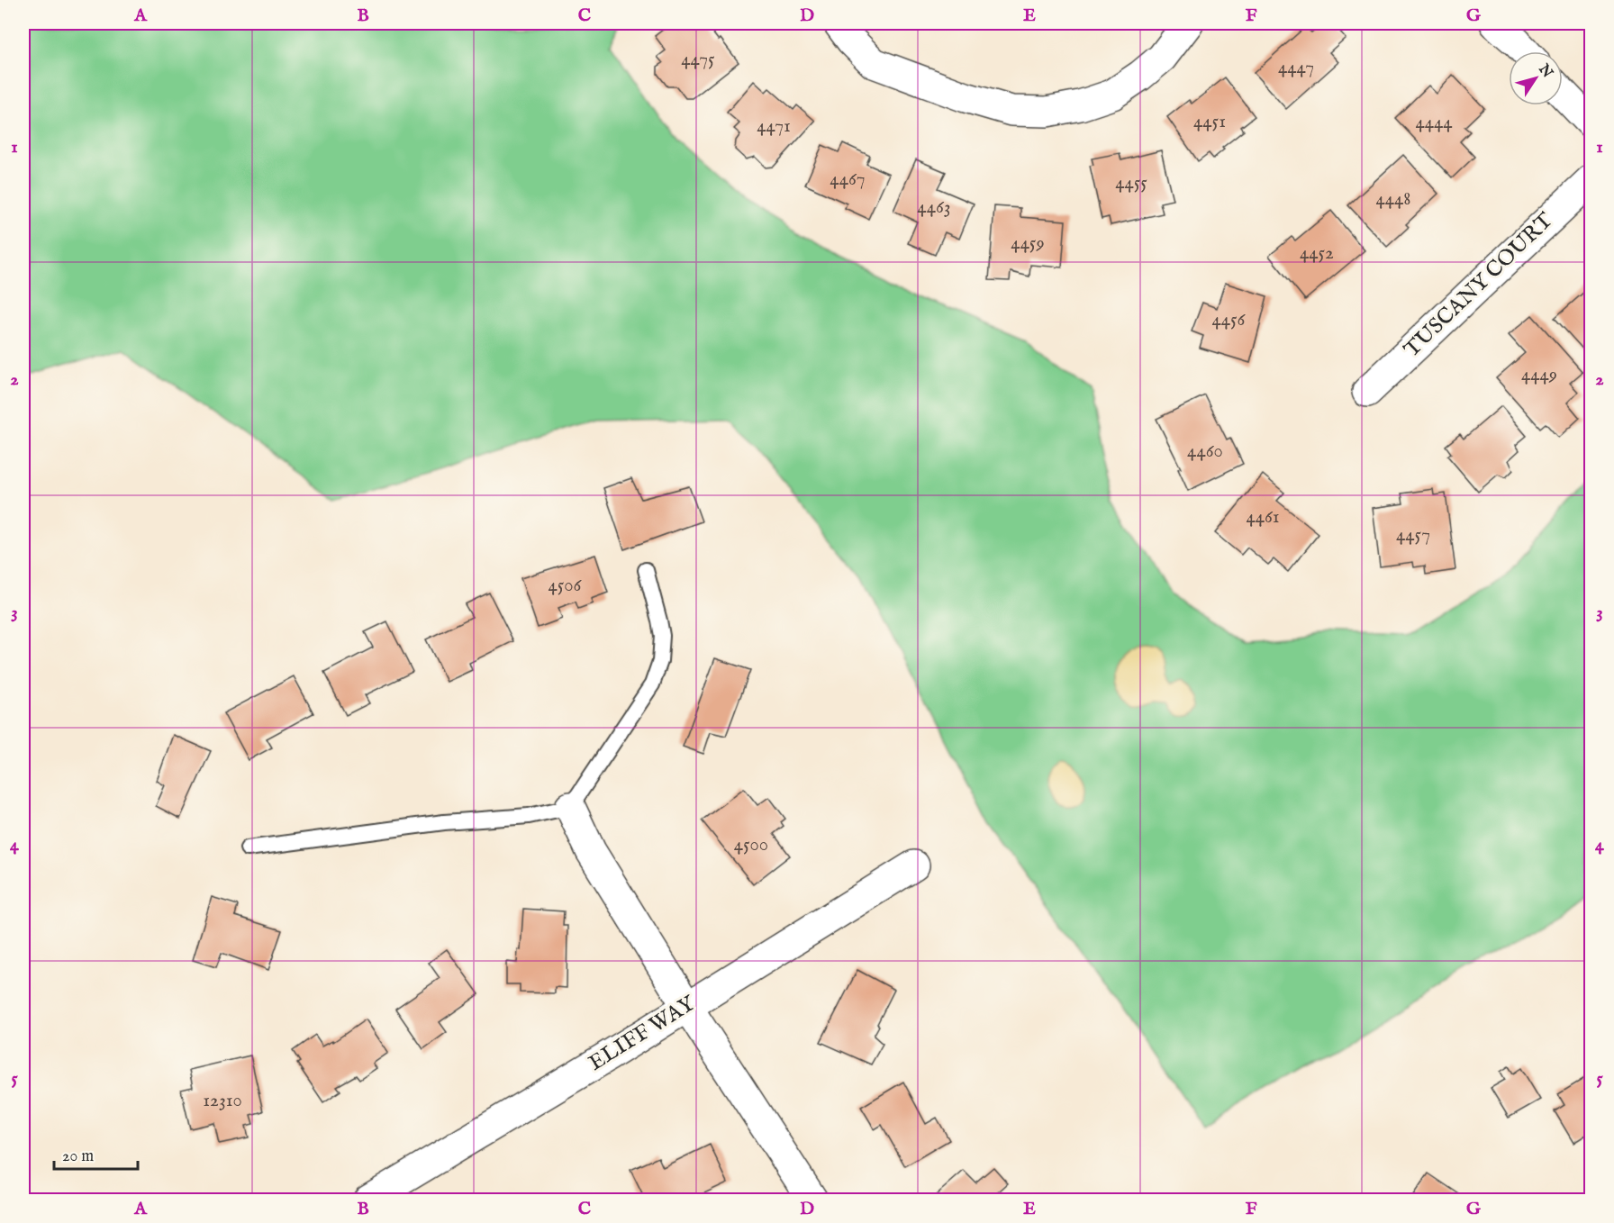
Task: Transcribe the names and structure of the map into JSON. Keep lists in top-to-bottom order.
{
  "streets": {
    "street": ["TUSCANY COURT", "ELIFF WAY"]
  },
  "house_numbers": [
    "4475",
    "4447",
    "4451",
    "4444",
    "4471",
    "4467",
    "4455",
    "4448",
    "4463",
    "4459",
    "4452",
    "4456",
    "4449",
    "4460",
    "4461",
    "4457",
    "4506",
    "4500",
    "12310"
  ],
  "scale_bar": "20 m",
  "north": "top right",
  "grid": {
    "columns": [
      "A",
      "B",
      "C",
      "D",
      "E",
      "F",
      "G"
    ],
    "rows": [
      "1",
      "2",
      "3",
      "4",
      "5"
    ]
  }
}
